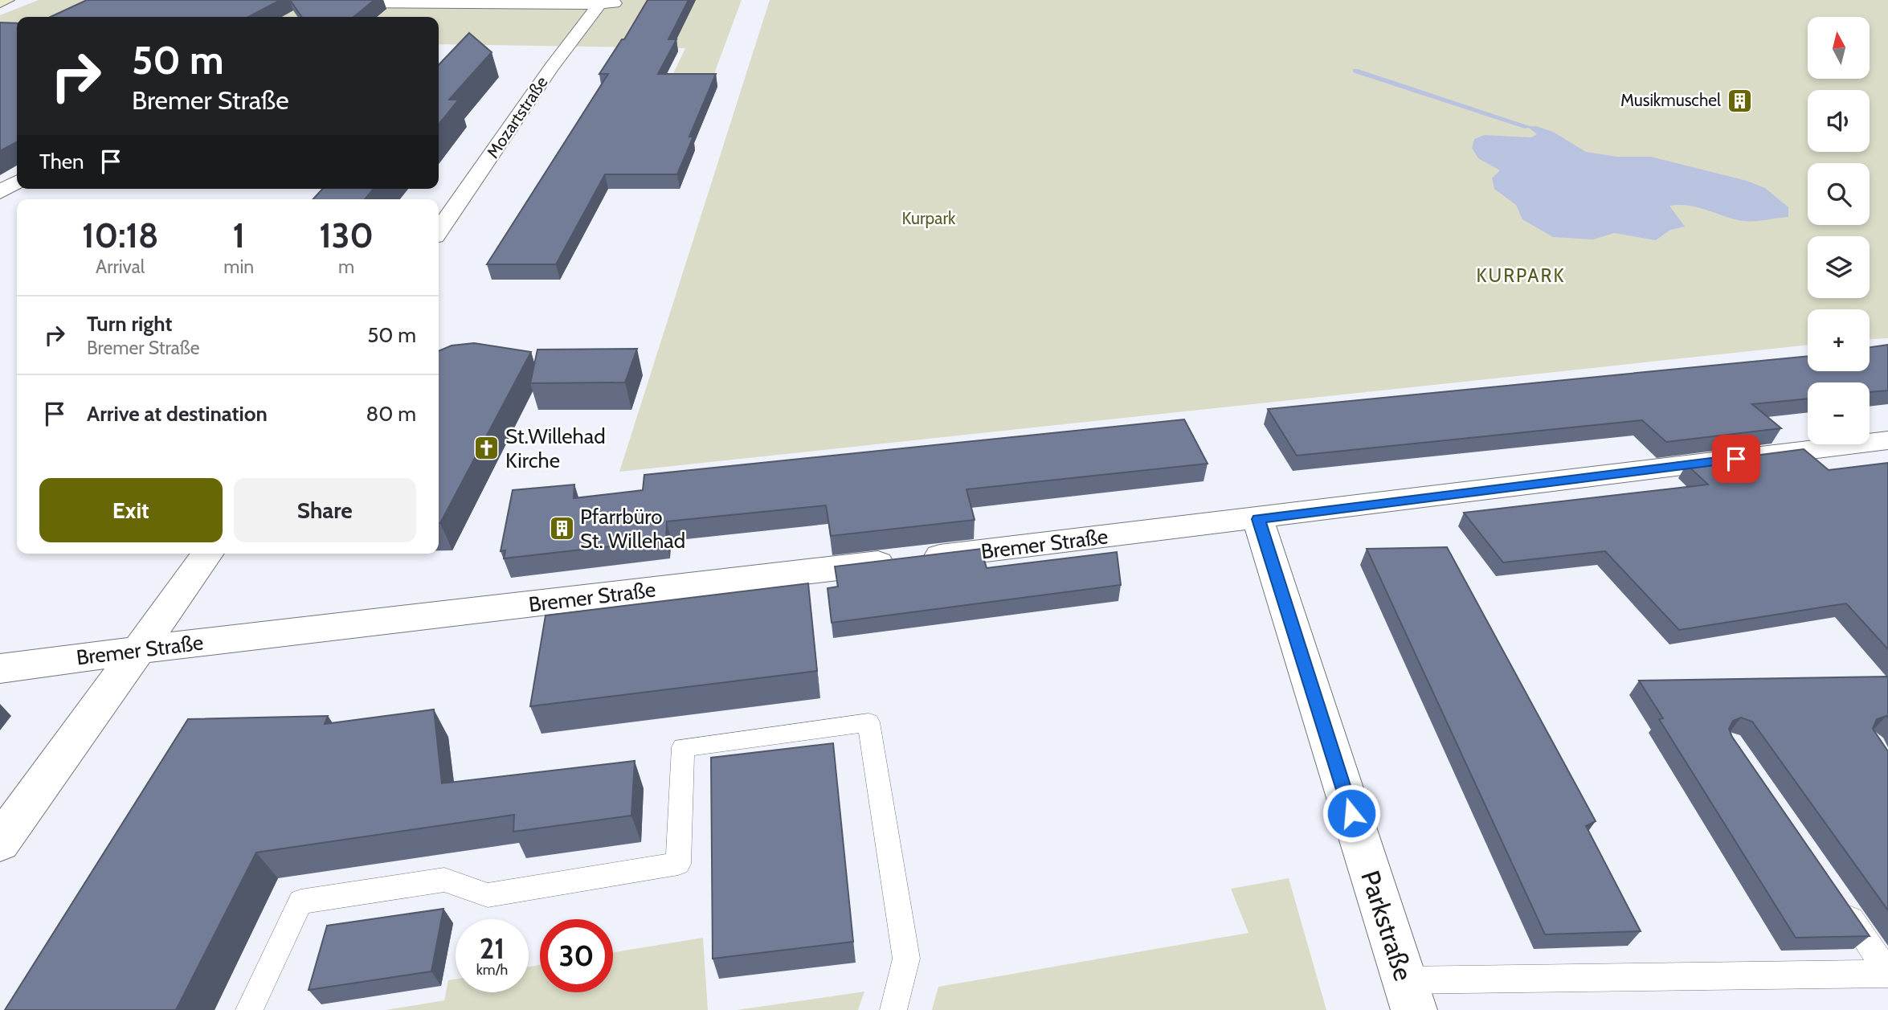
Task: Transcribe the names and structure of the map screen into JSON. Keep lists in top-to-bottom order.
{
  "streets": {
    "street": ["Mozartstraße", "Bremer Straße", "Parkstraße"]
  },
  "crossings": [
    ["Bremer Straße", "Parkstraße"]
  ],
  "districts": ["KURPARK"],
  "parks": ["Kurpark"],
  "places": {
    "building": ["Musikmuschel", "Pfarrbüro St. Willehad"],
    "church": ["St.Willehad Kirche"]
  },
  "north": "top",
  "page": {
    "map_buttons": ["+", "−"],
    "turn": ["50 m", "Bremer Straße"],
    "then": "Then",
    "eta": [
      "10:18",
      "Arrival",
      "1",
      "min",
      "130",
      "m"
    ],
    "list": [
      {
        "name": "Turn right",
        "note": "Bremer Straße",
        "value": "50 m"
      },
      {
        "name": "Arrive at destination",
        "value": "80 m"
      }
    ],
    "buttons": ["Exit", "Share"],
    "speed": "21 km/h",
    "limit": "30"
  }
}
